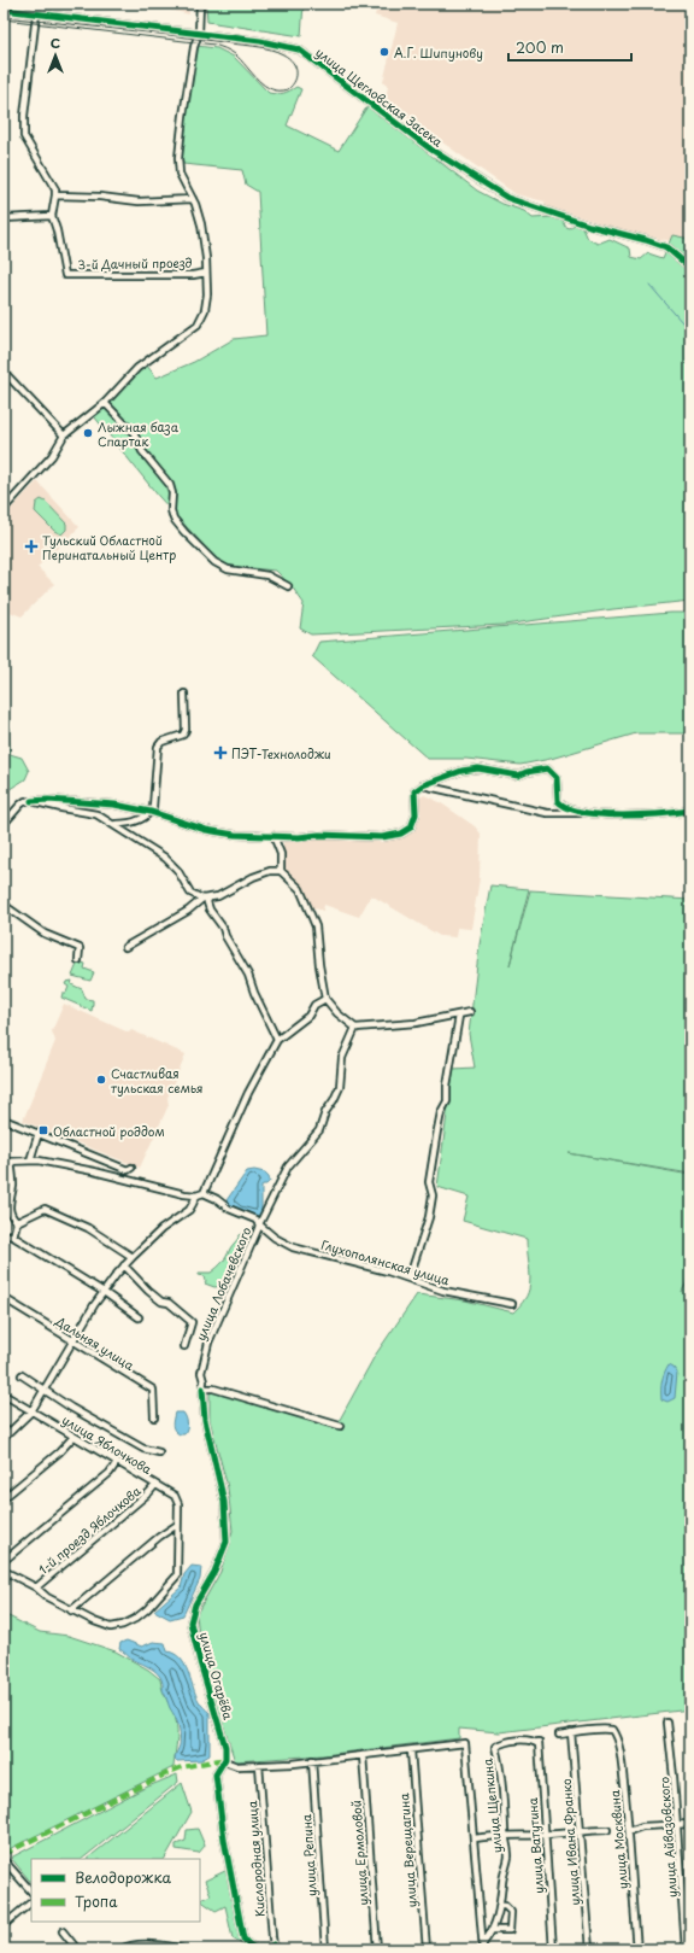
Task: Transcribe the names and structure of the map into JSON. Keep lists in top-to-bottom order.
{
  "streets": {
    "street": [
      "улица Щегловская Засека",
      "3-й Дачный проезд",
      "Глухополянская улица",
      "улица Лобачевского",
      "Дальняя улица",
      "улица Яблочкова",
      "1-й проезд Яблочкова",
      "улица Огарёва",
      "улица Щепкина",
      "улица Айвазовского",
      "улица Москвина",
      "улица Ивана Франко",
      "улица Ватутина",
      "улица Верещагина",
      "улица Ермоловой",
      "улица Репина",
      "Кислородная улица"
    ]
  },
  "crossings": [
    ["Глухополянская улица", "улица Лобачевского"],
    ["улица Лобачевского", "улица Огарёва"],
    ["улица Яблочкова", "1-й проезд Яблочкова"],
    ["улица Огарёва", "Кислородная улица"],
    ["улица Щепкина", "улица Ватутина"],
    ["улица Щепкина", "улица Верещагина"],
    ["улица Москвина", "улица Ивана Франко"]
  ],
  "places": {
    "other": ["А.Г. Шипунову", "Лыжная база Спартак", "Счастливая тульская семья"],
    "health": ["Тульский Областной Перинатальный Центр", "ПЭТ-Технолоджи"],
    "transit": ["Областной роддом"]
  },
  "legend": ["Велодорожка", "Тропа"],
  "scale_bar": "200 m",
  "north": "top"
}
